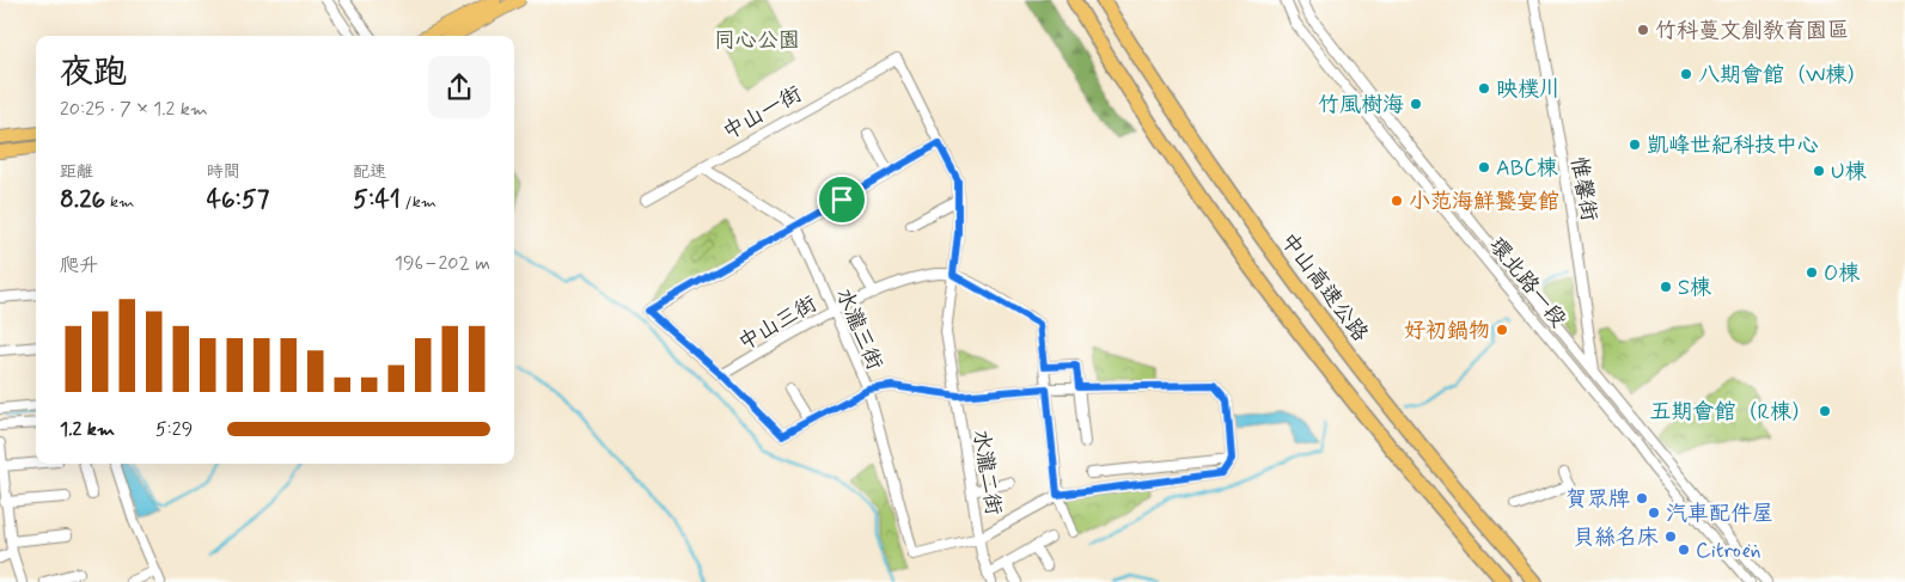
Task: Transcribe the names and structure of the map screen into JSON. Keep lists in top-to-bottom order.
{
  "streets": {
    "highway": ["中山高速公路"],
    "street": [
      "中山一街",
      "惟馨街",
      "環北路一段",
      "中山三街",
      "水瀧三街",
      "水瀧二街"
    ]
  },
  "crossings": [
    ["中山一街", "水瀧二街"],
    ["惟馨街", "環北路一段"],
    ["中山三街", "水瀧三街"],
    ["中山三街", "水瀧二街"],
    ["水瀧三街", "水瀧二街"]
  ],
  "parks": ["同心公園"],
  "places": [
    "竹科蔓文創教育園區",
    "八期會館（W棟）",
    "映樸川",
    "竹風樹海",
    "凱峰世紀科技中心",
    "ABC棟",
    "U棟",
    "小范海鮮饕宴館",
    "O棟",
    "S棟",
    "好初鍋物",
    "五期會館（R棟）",
    "賀眾牌",
    "汽車配件屋",
    "貝絲名床",
    "Citroën"
  ],
  "page": {
    "heading": ["夜跑", "20:25 · 7 × 1.2 km"],
    "stats": [
      ["距離", "8.26 km"],
      ["時間", "46:57"],
      ["配速", "5:41 /km"]
    ],
    "chart": ["爬升", "196–202 m"],
    "list": [
      {
        "name": "1.2 km",
        "note": "5:29"
      }
    ]
  }
}
